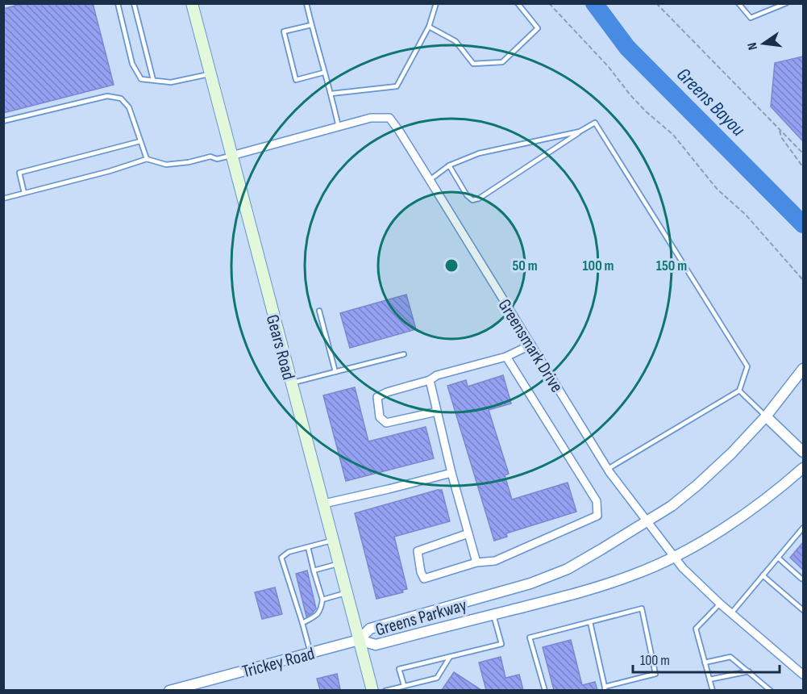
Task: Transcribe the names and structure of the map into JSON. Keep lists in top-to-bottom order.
{
  "streets": {
    "main road": ["Gears Road"],
    "street": ["Greensmark Drive", "Greens Parkway", "Trickey Road"]
  },
  "crossings": [
    ["Greensmark Drive", "Gears Road"],
    ["Greensmark Drive", "Greens Parkway"],
    ["Gears Road", "Greens Parkway"],
    ["Gears Road", "Trickey Road"],
    ["Greens Parkway", "Trickey Road"]
  ],
  "water": ["Greens Bayou"],
  "scale_bar": "100 m",
  "north": "left",
  "rings": ["50 m", "100 m", "150 m"]
}
